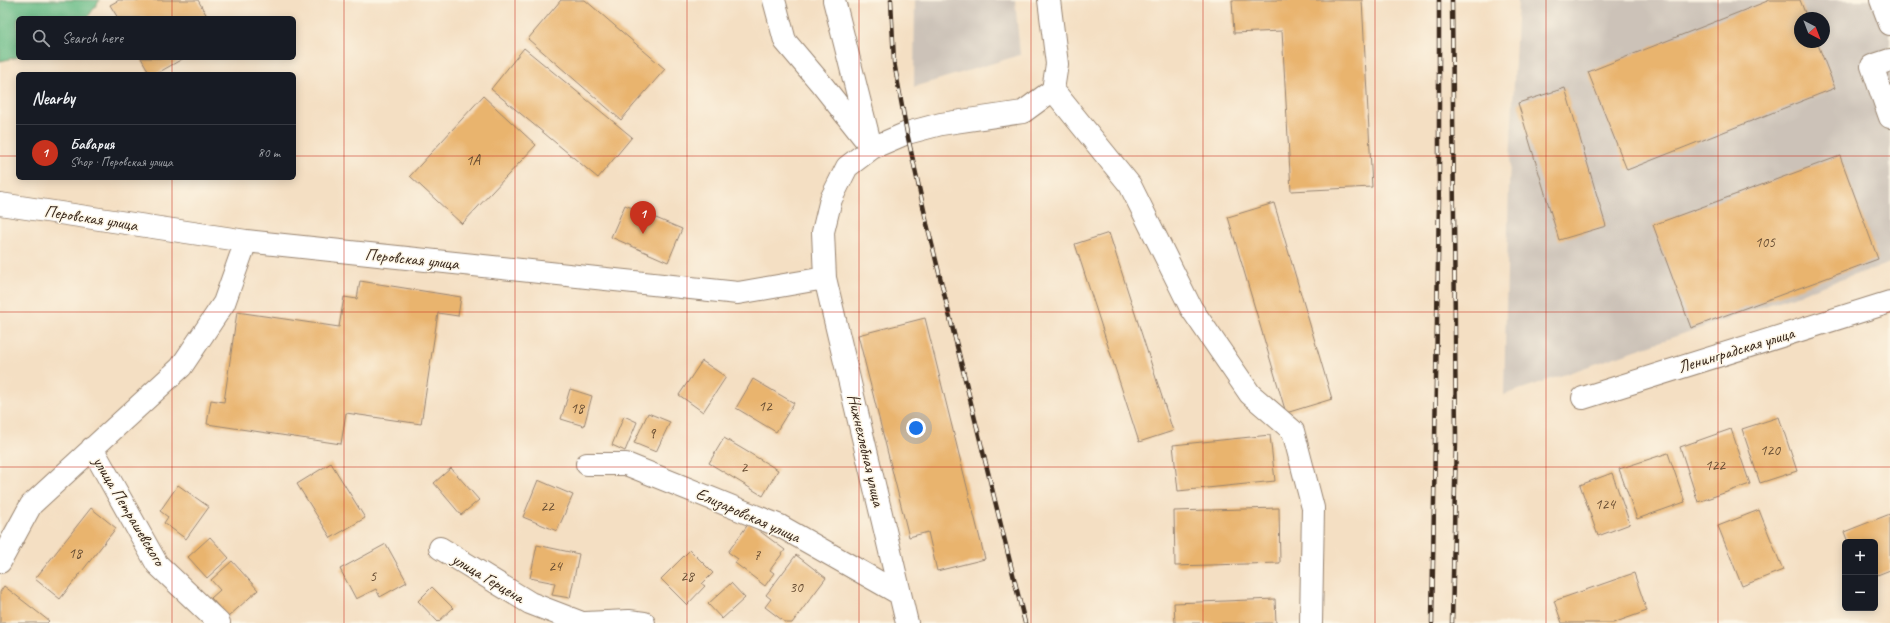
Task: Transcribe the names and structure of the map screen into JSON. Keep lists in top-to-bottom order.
{
  "streets": {
    "street": [
      "Перовская улица",
      "Ленинградская улица",
      "Нижнехлебная улица",
      "улица Петрашевского",
      "Елизаровская улица",
      "улица Герцена"
    ]
  },
  "crossings": [
    ["Перовская улица", "Нижнехлебная улица"],
    ["Нижнехлебная улица", "Елизаровская улица"]
  ],
  "house_numbers": [
    "1А",
    "105",
    "12",
    "18",
    "9",
    "120",
    "122",
    "2",
    "124",
    "22",
    "18",
    "7",
    "24",
    "5",
    "28",
    "30"
  ],
  "north": "bottom right",
  "page": {
    "search": "Search here",
    "heading": "Nearby",
    "list": [
      {
        "mark": "1",
        "name": "Бавария",
        "note": "Shop · Перовская улица",
        "value": "80 m"
      }
    ],
    "pins": "1",
    "map_buttons": ["+", "−"]
  }
}
